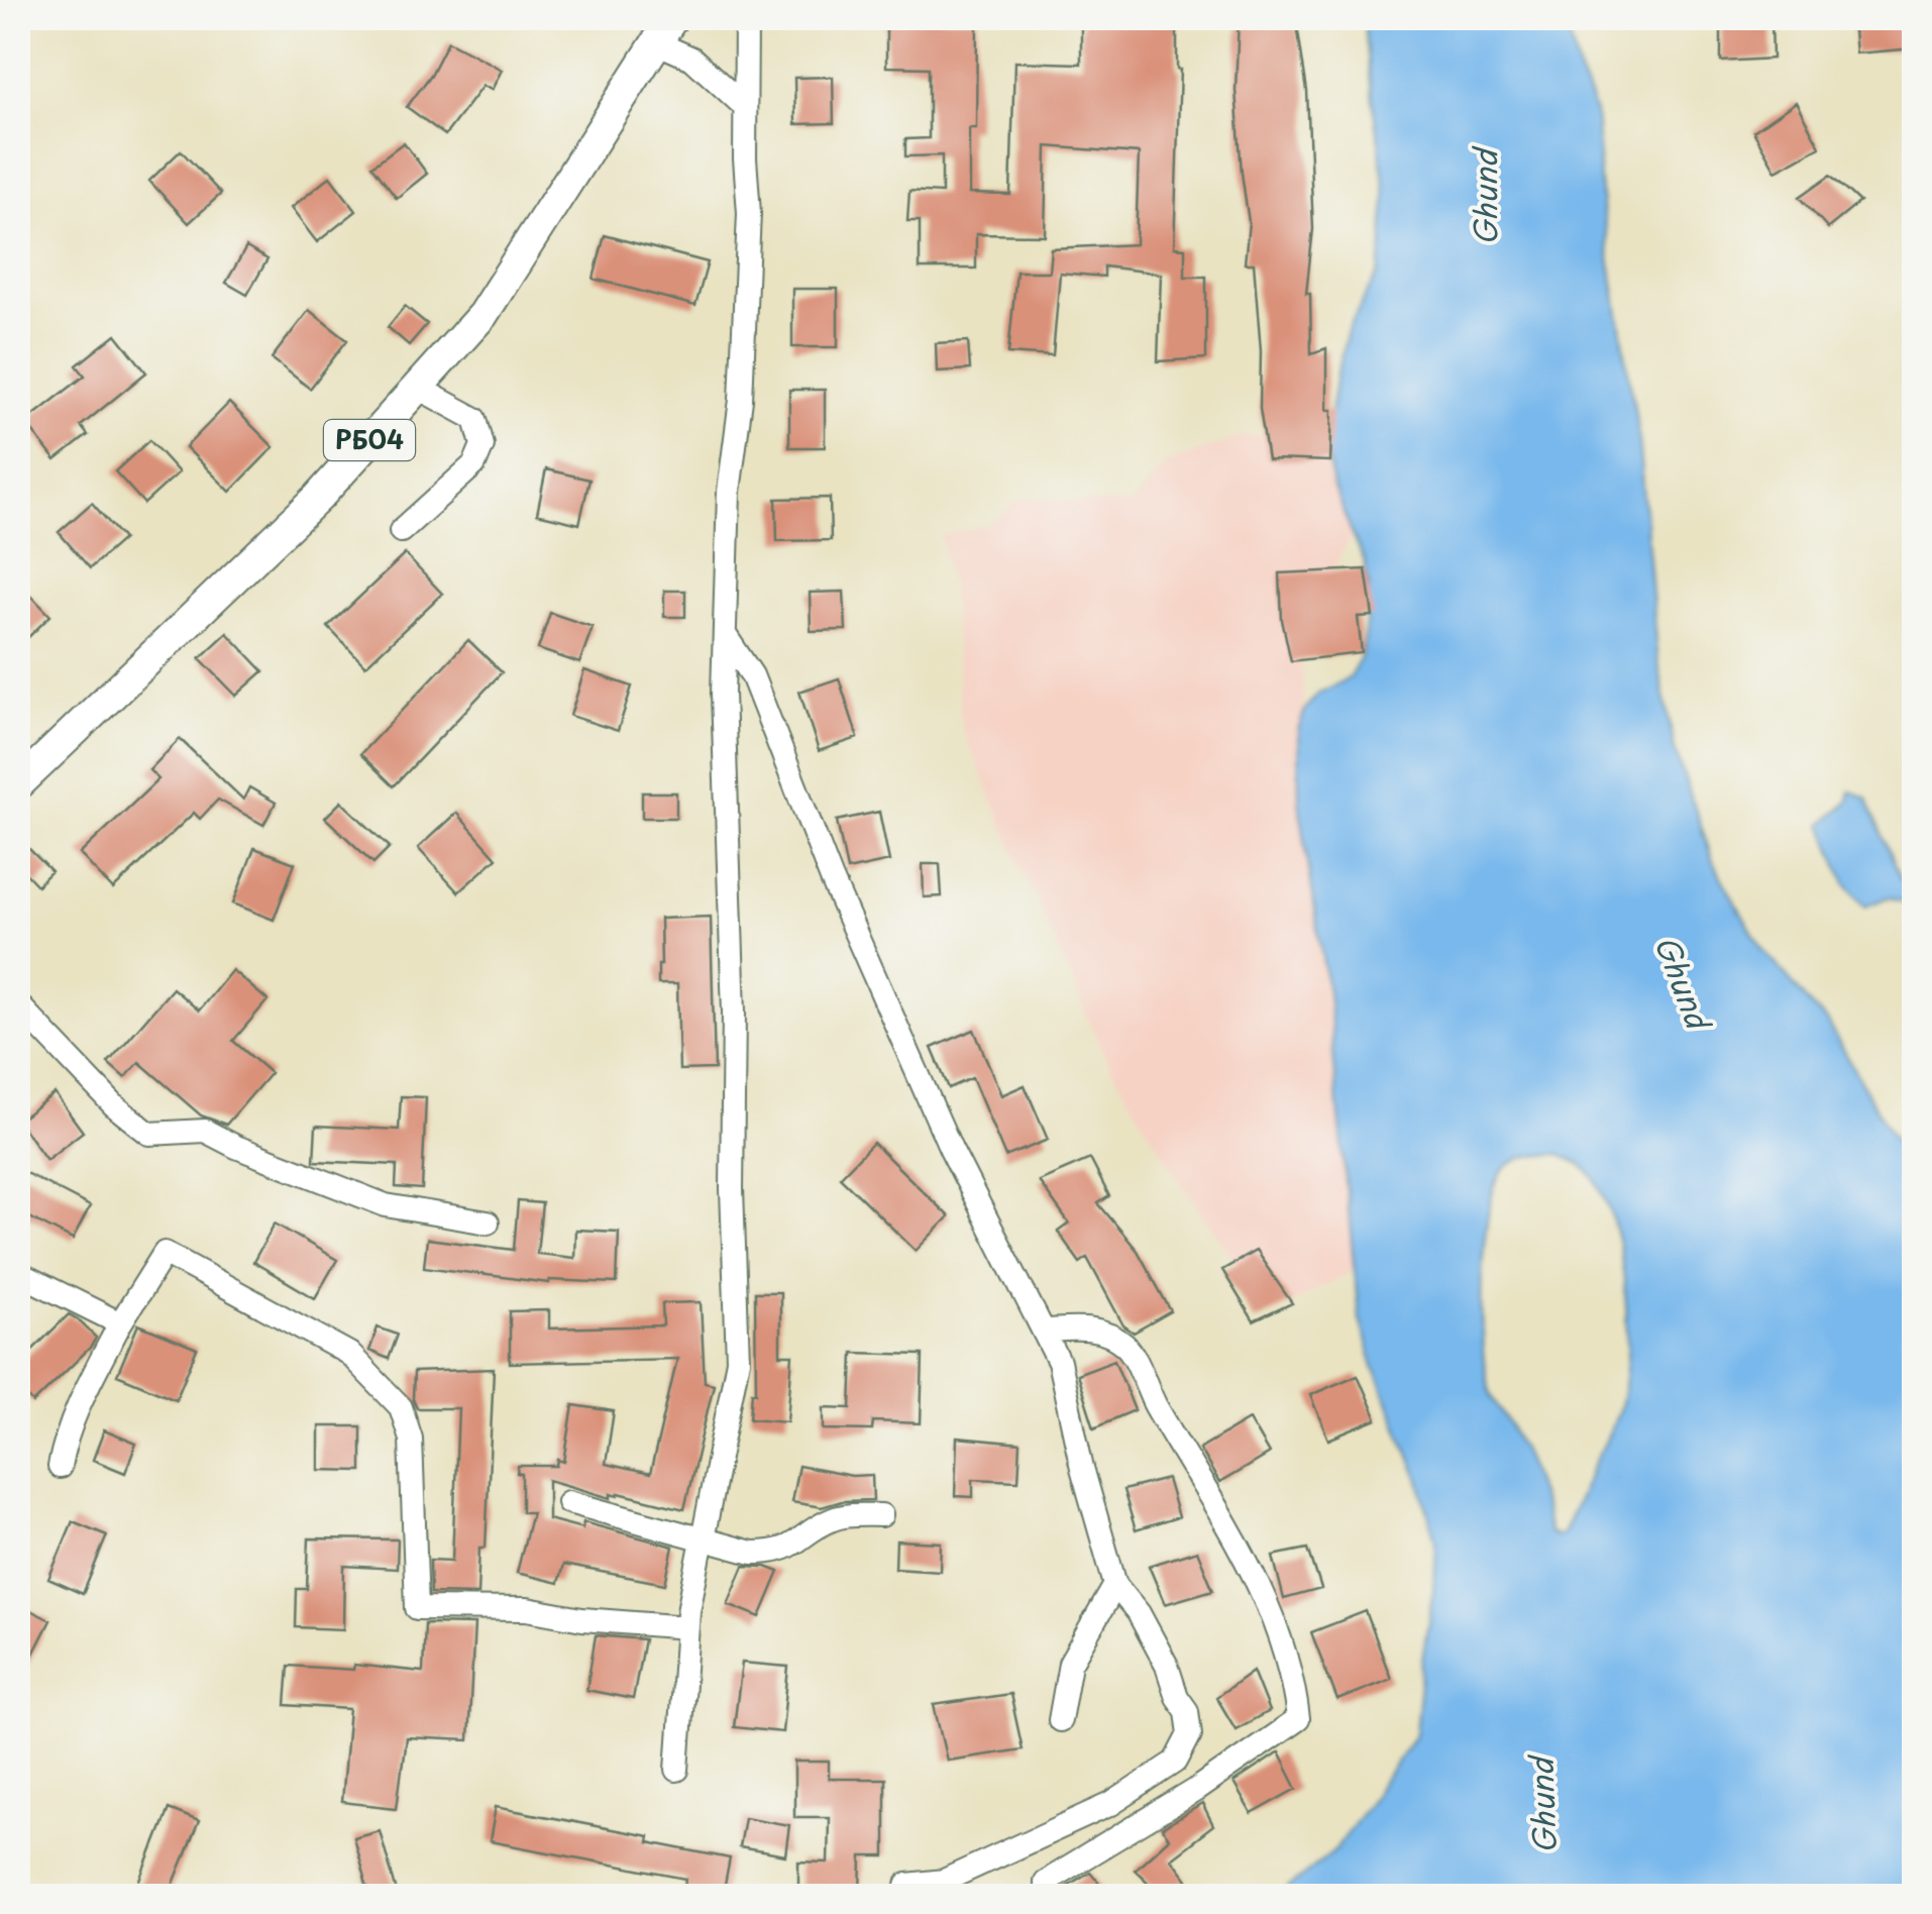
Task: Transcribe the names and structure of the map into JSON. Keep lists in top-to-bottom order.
{
  "streets": {
    "main road": ["РБ04"]
  },
  "water": ["Ghund"]
}
